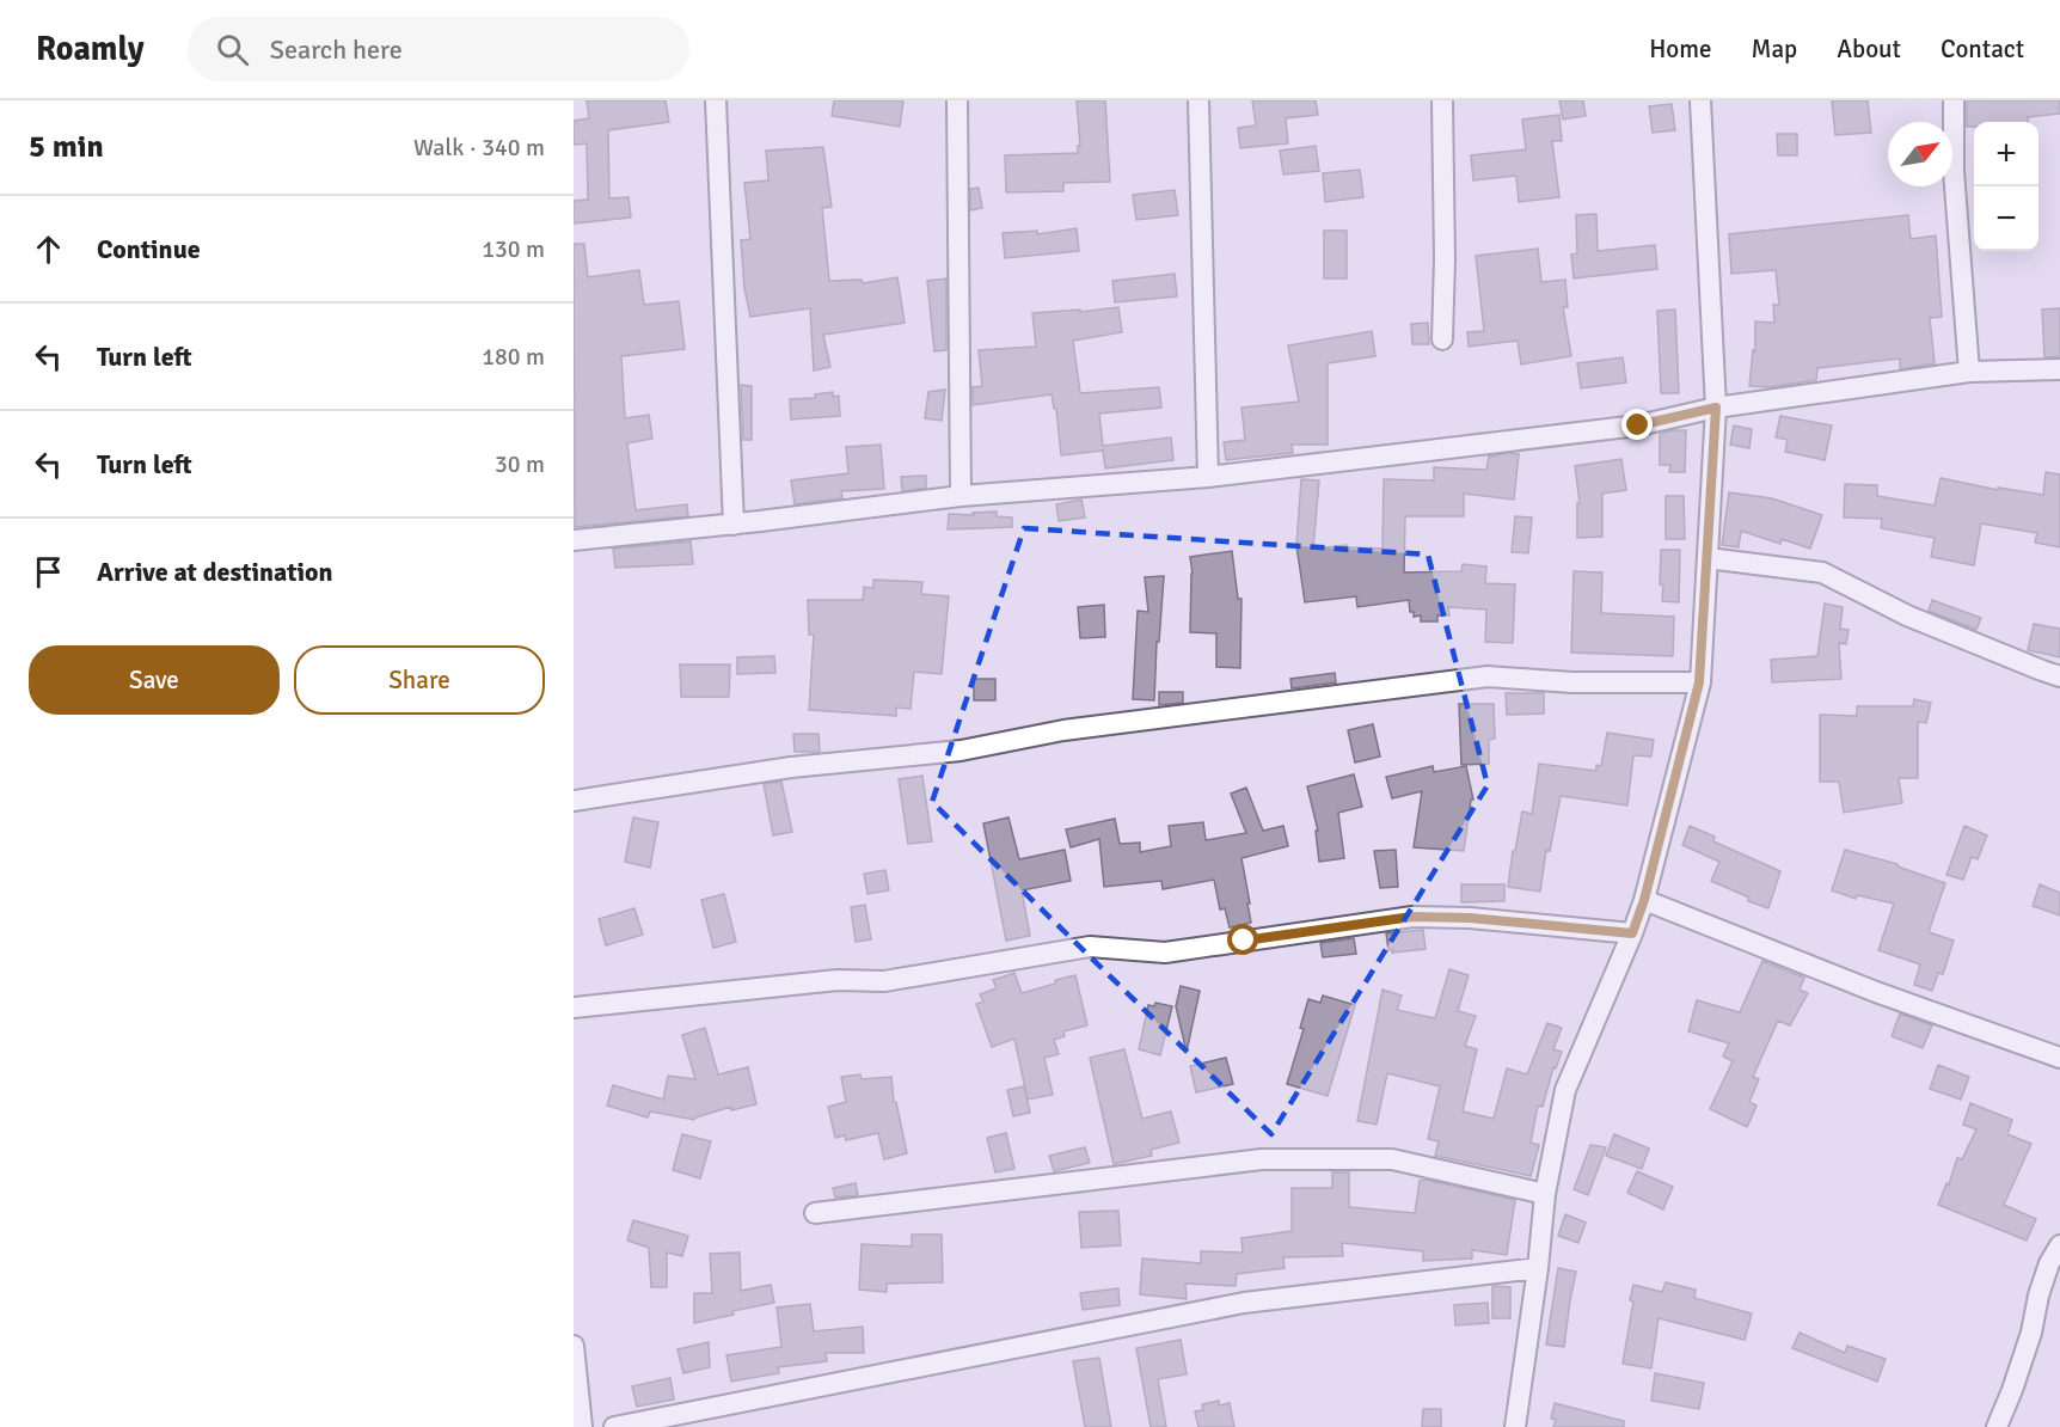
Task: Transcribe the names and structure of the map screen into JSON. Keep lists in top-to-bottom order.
{
  "north": "top right",
  "page": {
    "header": "Roamly",
    "search": "Search here",
    "nav": [
      "Home",
      "Map",
      "About",
      "Contact"
    ],
    "heading": ["5 min", "Walk · 340 m"],
    "map_buttons": ["+", "−"],
    "list": [
      ["Continue", "130 m"],
      ["Turn left", "180 m"],
      ["Turn left", "30 m"],
      "Arrive at destination"
    ],
    "buttons": ["Save", "Share"]
  }
}
